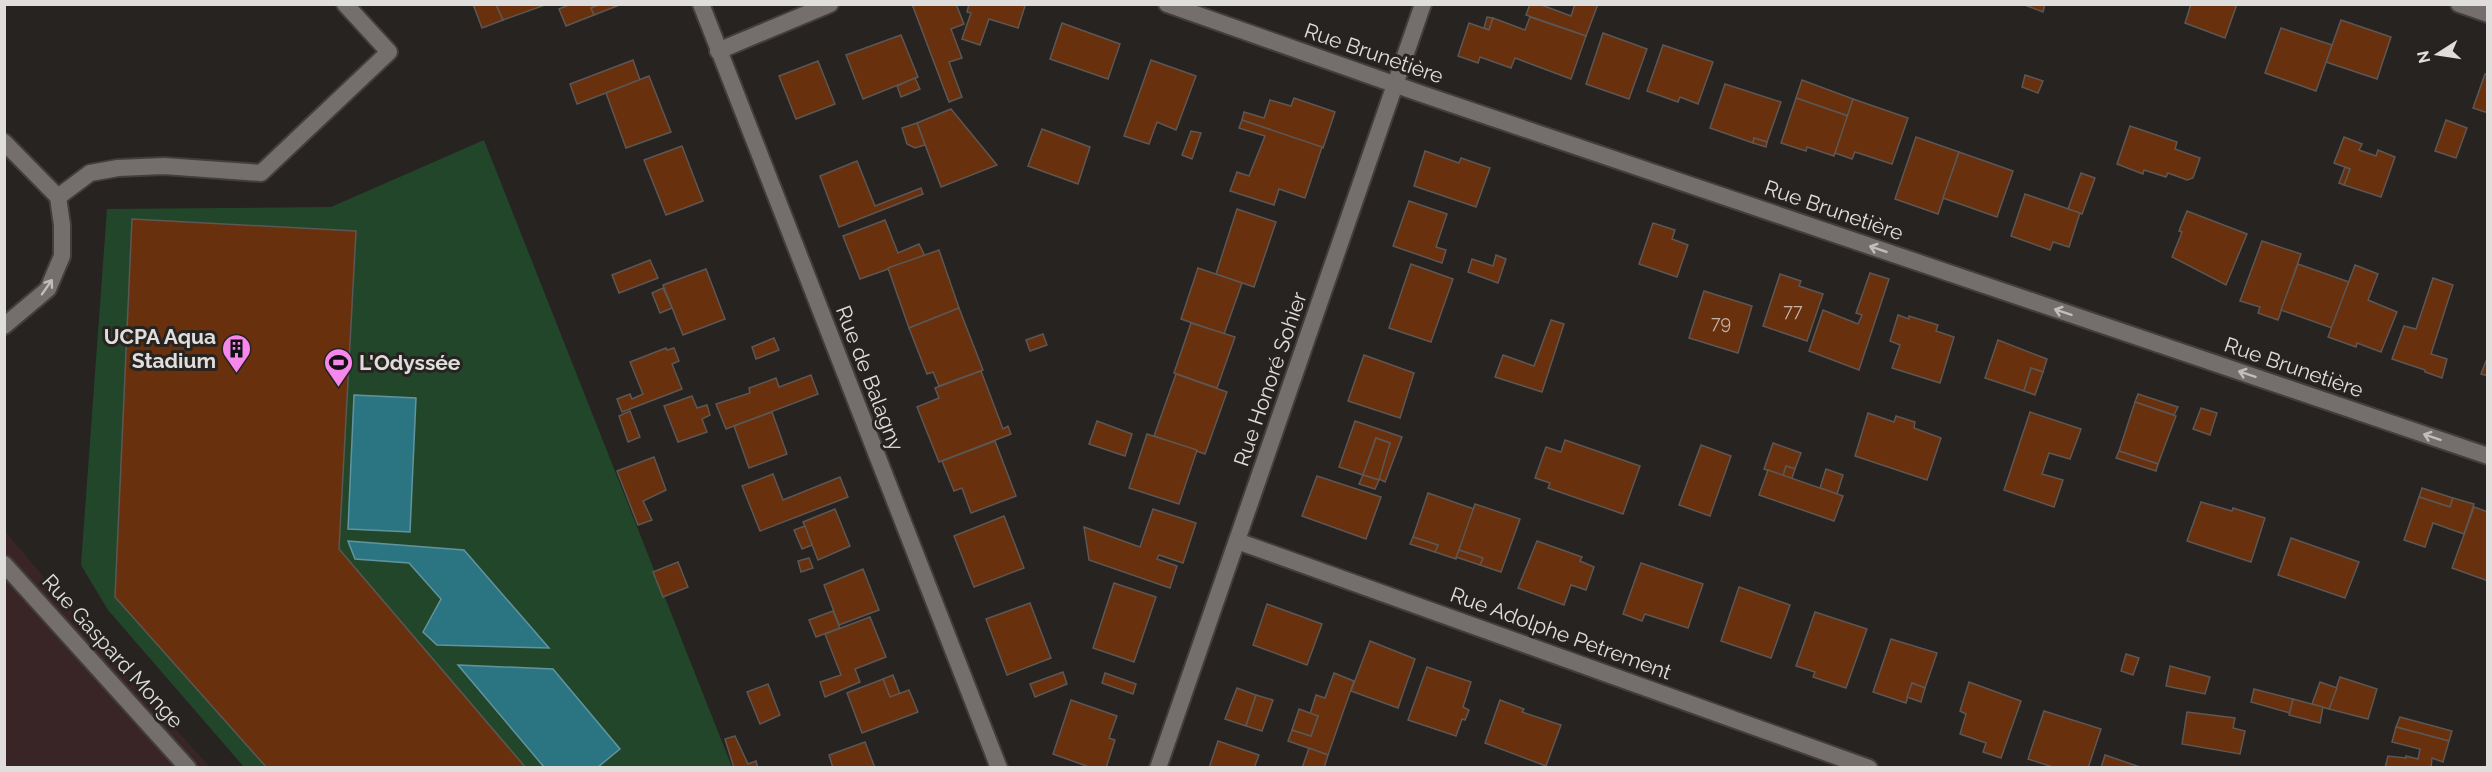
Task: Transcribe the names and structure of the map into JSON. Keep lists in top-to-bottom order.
{
  "streets": {
    "street": [
      "Rue Brunetière",
      "Rue de Balagny",
      "Rue Honoré Sohier",
      "Rue Adolphe Petrement",
      "Rue Gaspard Monge"
    ]
  },
  "crossings": [
    ["Rue Brunetière", "Rue Honoré Sohier"],
    ["Rue Honoré Sohier", "Rue Adolphe Petrement"]
  ],
  "one_way": ["Rue Brunetière"],
  "places": {
    "building": ["UCPA Aqua Stadium"],
    "sports": ["L'Odyssée"]
  },
  "house_numbers": ["77", "79"],
  "north": "left"
}
